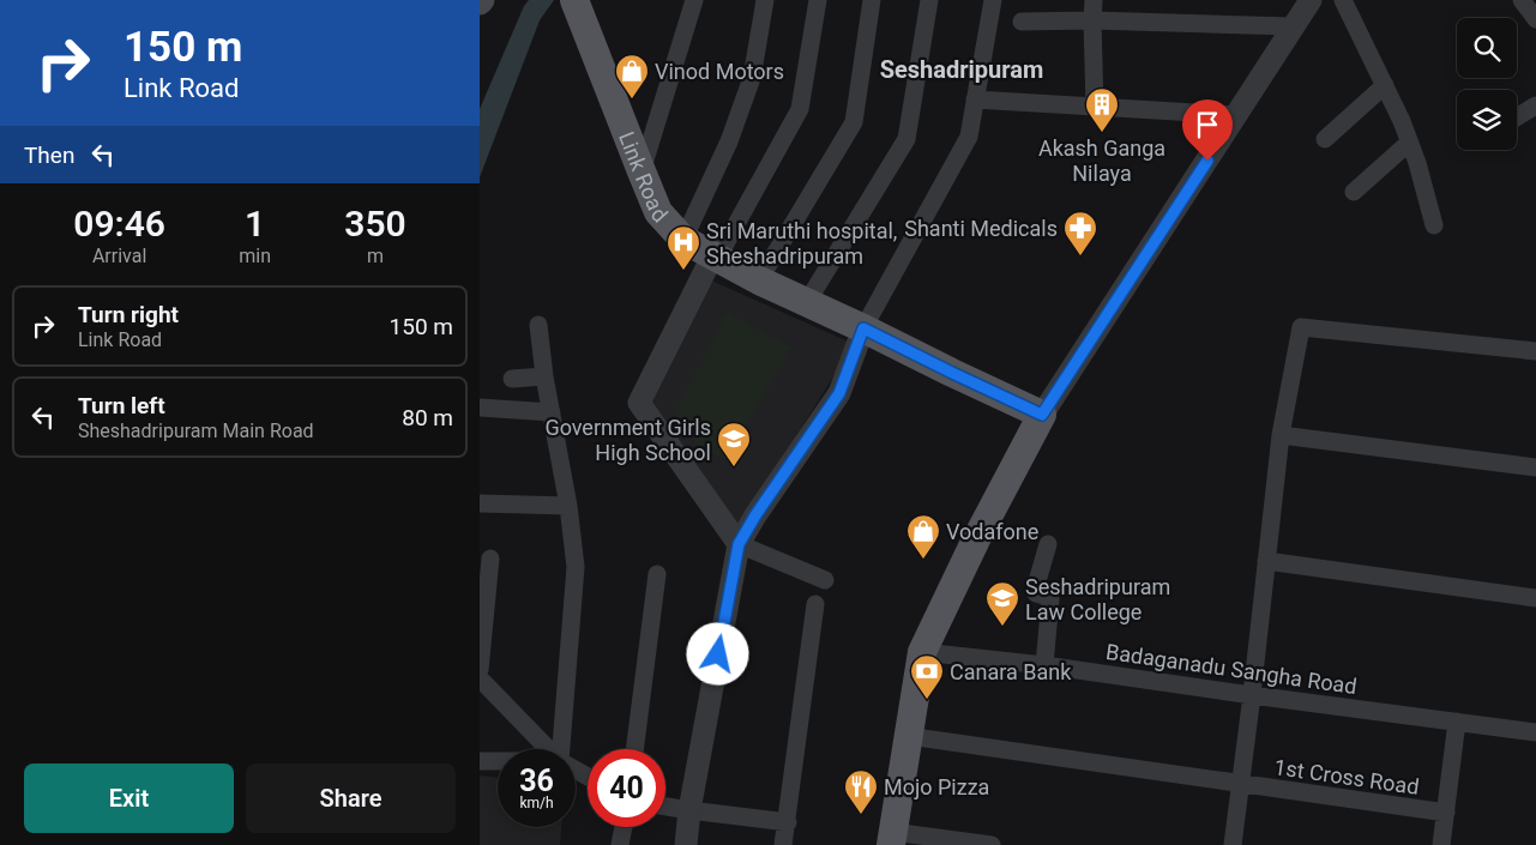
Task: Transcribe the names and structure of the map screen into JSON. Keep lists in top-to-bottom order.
{
  "streets": {
    "main road": ["Link Road"],
    "street": ["Badaganadu Sangha Road", "1st Cross Road"]
  },
  "districts": ["Seshadripuram"],
  "places": {
    "shop": ["Vinod Motors", "Vodafone"],
    "building": ["Akash Ganga Nilaya"],
    "pharmacy": ["Shanti Medicals"],
    "hospital": ["Sri Maruthi hospital, Sheshadripuram"],
    "school or university": ["Government Girls High School", "Seshadripuram Law College"],
    "bank": ["Canara Bank"],
    "restaurant": ["Mojo Pizza"]
  },
  "page": {
    "turn": ["150 m", "Link Road"],
    "then": "Then",
    "eta": [
      "09:46",
      "Arrival",
      "1",
      "min",
      "350",
      "m"
    ],
    "list": [
      {
        "name": "Turn right",
        "note": "Link Road",
        "value": "150 m"
      },
      {
        "name": "Turn left",
        "note": "Sheshadripuram Main Road",
        "value": "80 m"
      }
    ],
    "speed": "36 km/h",
    "limit": "40",
    "buttons": ["Exit", "Share"]
  }
}
